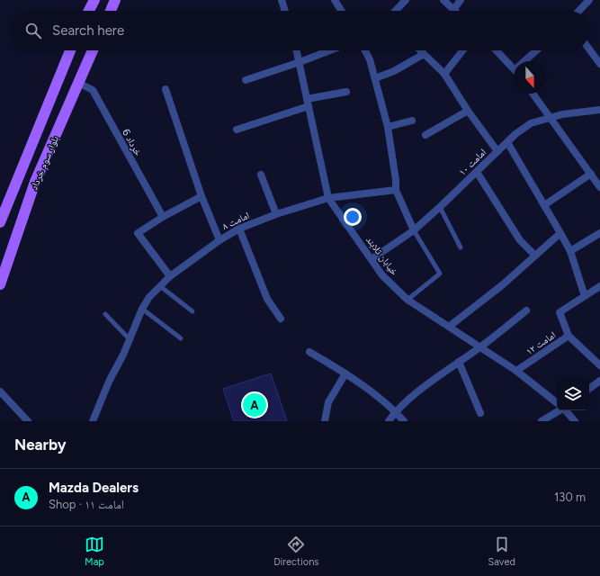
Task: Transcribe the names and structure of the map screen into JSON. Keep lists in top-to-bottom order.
{
  "streets": {
    "main road": ["بلوار سوم خرداد"],
    "street": [
      "خرداد 6",
      "امامت ۱۰",
      "امامت ۸",
      "خیابان تلابند",
      "امامت ۱۲"
    ]
  },
  "crossings": [
    ["خرداد 6", "بلوار سوم خرداد"],
    ["امامت ۱۰", "خیابان تلابند"],
    ["امامت ۸", "خیابان تلابند"],
    ["خیابان تلابند", "امامت ۱۲"]
  ],
  "north": "bottom",
  "page": {
    "search": "Search here",
    "pins": "A",
    "heading": "Nearby",
    "list": [
      {
        "mark": "A",
        "name": "Mazda Dealers",
        "note": "Shop · امامت ۱۱",
        "value": "130 m"
      }
    ],
    "nav": ["Map", "Directions", "Saved"]
  }
}
